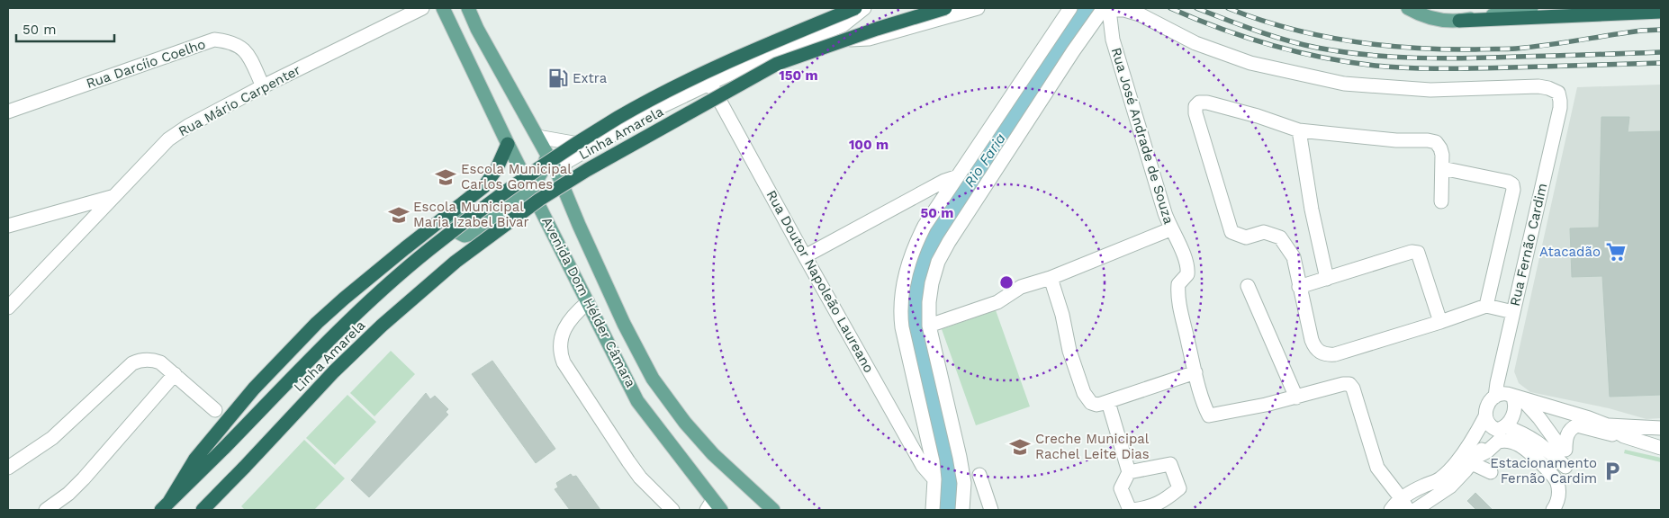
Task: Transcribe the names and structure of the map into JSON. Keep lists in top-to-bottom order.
{
  "streets": {
    "highway": ["Linha Amarela"],
    "main road": ["Avenida Dom Hélder Câmara"],
    "street": [
      "Rua Darcíio Coelho",
      "Rua Mário Carpenter",
      "Rua José Andrade de Souza",
      "Rua Fernão Cardim",
      "Rua Doutor Napoleão Laureano"
    ]
  },
  "crossings": [
    ["Rua Darcíio Coelho", "Rua Mário Carpenter"],
    ["Rua José Andrade de Souza", "Rua Fernão Cardim"]
  ],
  "water": ["Rio Faria"],
  "places": {
    "fuel station": ["Extra"],
    "school or university": ["Escola Municipal Carlos Gomes", "Escola Municipal Maria Izabel Bivar", "Creche Municipal Rachel Leite Dias"],
    "supermarket": ["Atacadão"],
    "parking": ["Estacionamento Fernão Cardim"]
  },
  "scale_bar": "50 m",
  "rings": ["150 m", "100 m", "50 m"]
}
